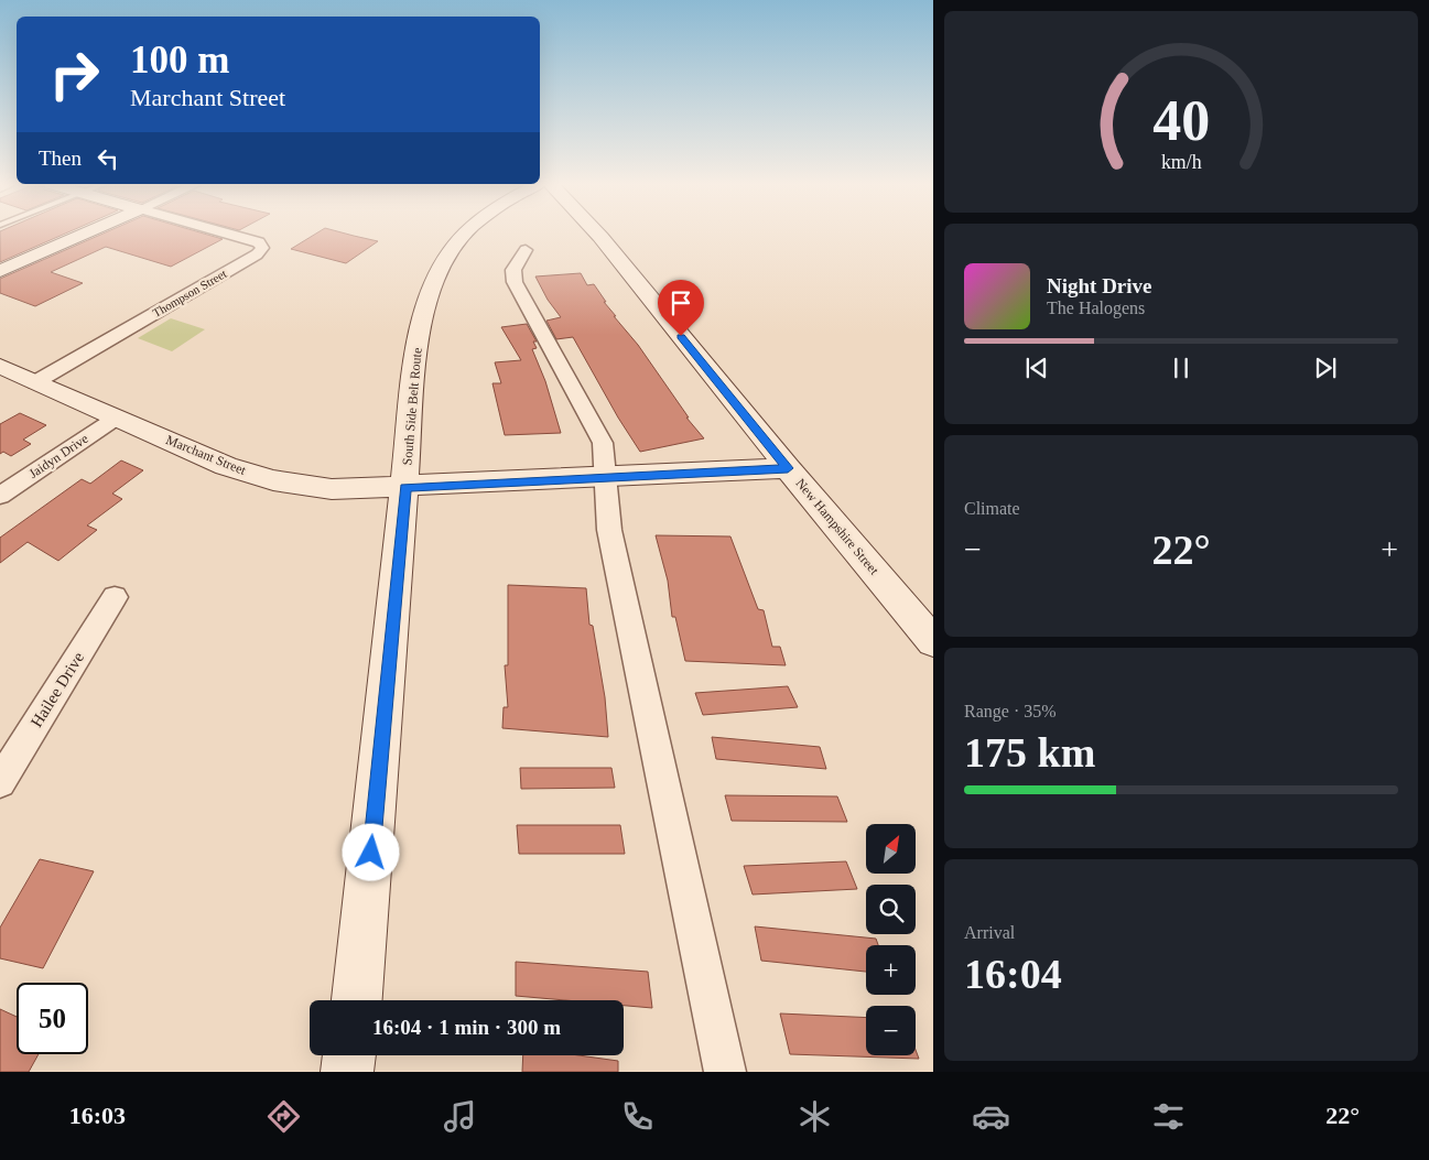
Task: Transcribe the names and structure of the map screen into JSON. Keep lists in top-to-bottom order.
{
  "streets": {
    "main road": ["South Side Belt Route", "Marchant Street", "New Hampshire Street"],
    "street": ["Thompson Street", "Jaidyn Drive", "Hailee Drive"]
  },
  "crossings": [
    ["Thompson Street", "Marchant Street"],
    ["South Side Belt Route", "Marchant Street"],
    ["Marchant Street", "Jaidyn Drive"],
    ["Marchant Street", "New Hampshire Street"]
  ],
  "north": "top right",
  "page": {
    "turn": ["100 m", "Marchant Street"],
    "then": "Then",
    "song": ["Night Drive", "The Halogens"],
    "tile": [
      "Climate",
      ["Range · 35%", "175 km"],
      ["Arrival", "16:04"]
    ],
    "heat": ["−", "22°", "+"],
    "map_buttons": ["+", "−"],
    "limit": "50",
    "trip": "16:04 · 1 min · 300 m",
    "tabs": ["16:03", "22°"],
    "gauge": ["40", "km/h"]
  }
}
